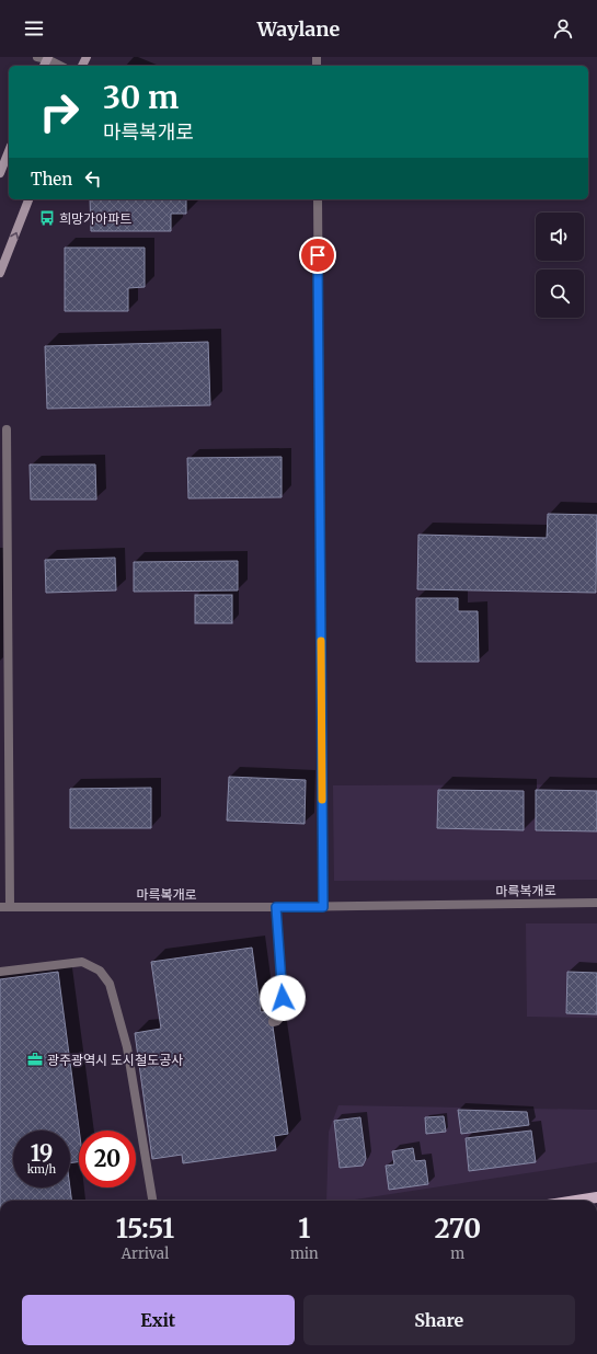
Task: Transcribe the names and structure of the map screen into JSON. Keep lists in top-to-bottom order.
{
  "streets": {
    "street": ["마륵복개로"]
  },
  "places": {
    "bus stop": ["희망가아파트"],
    "office": ["광주광역시 도시철도공사"]
  },
  "page": {
    "header": "Waylane",
    "turn": ["30 m", "마륵복개로"],
    "then": "Then",
    "speed": "19 km/h",
    "limit": "20",
    "eta": [
      "15:51",
      "Arrival",
      "1",
      "min",
      "270",
      "m"
    ],
    "buttons": ["Exit", "Share"]
  }
}
